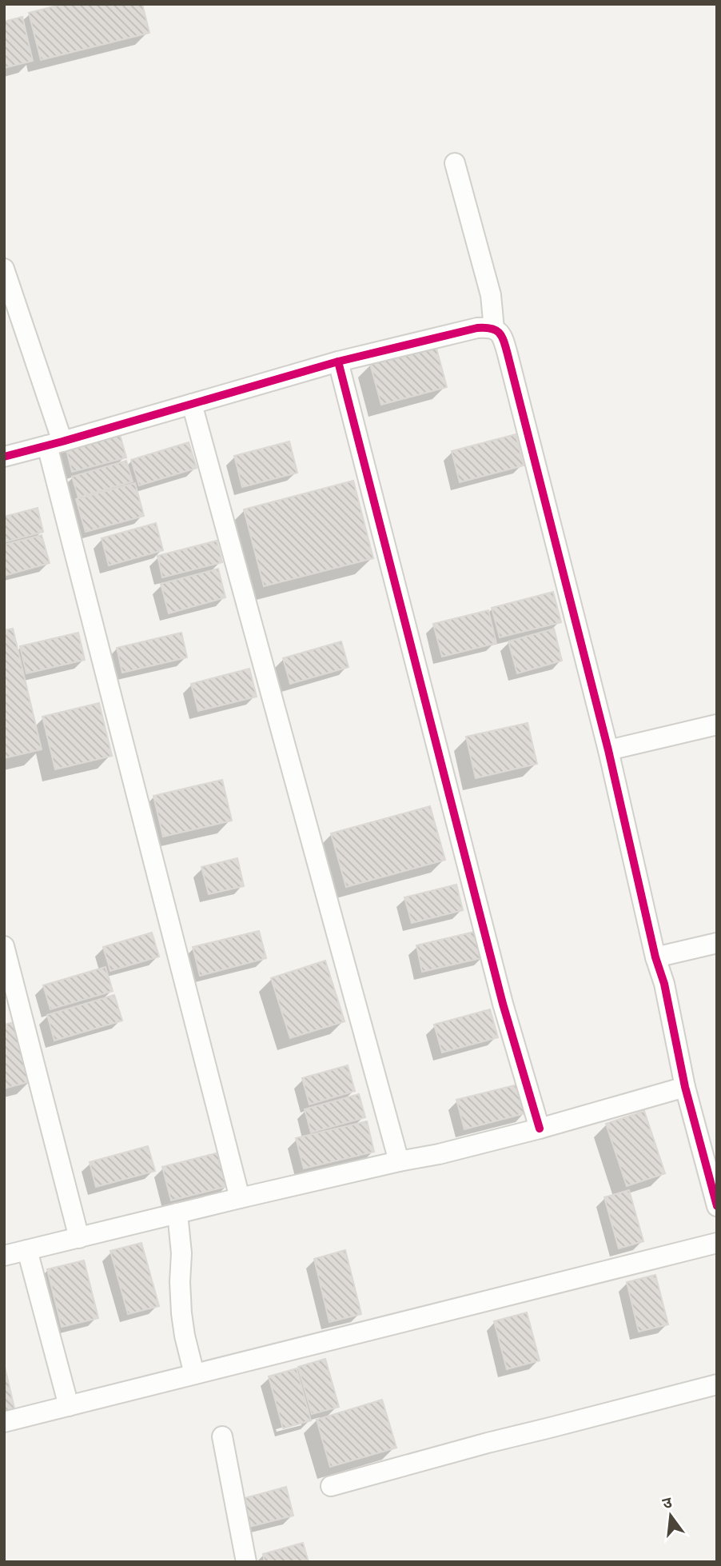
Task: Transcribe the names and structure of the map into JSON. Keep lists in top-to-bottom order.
{
  "north": "top"
}
